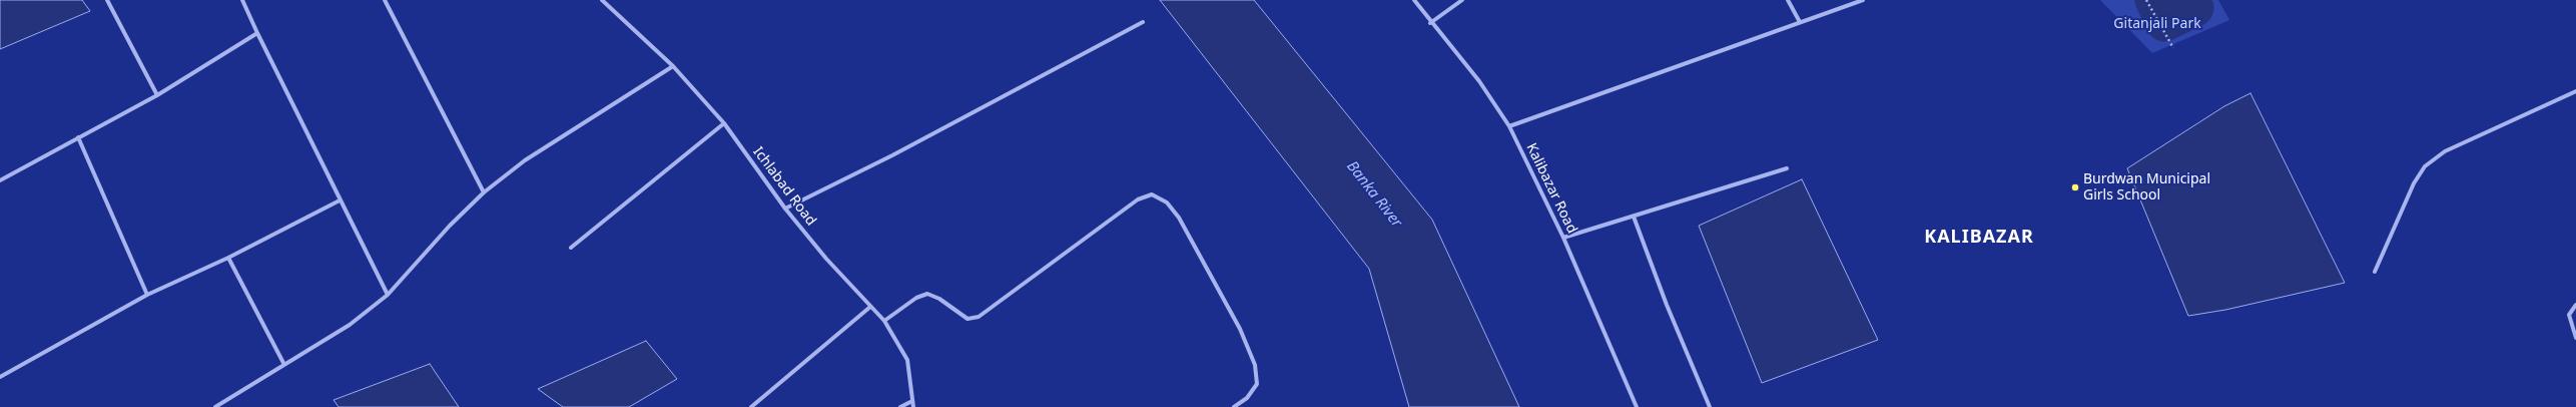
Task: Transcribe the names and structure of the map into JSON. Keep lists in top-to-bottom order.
{
  "streets": {
    "street": ["Ichlabad Road", "Kalibazar Road"]
  },
  "districts": ["KALIBAZAR"],
  "water": ["Banka River"],
  "parks": ["Gitanjali Park"],
  "places": ["Burdwan Municipal Girls School"]
}
